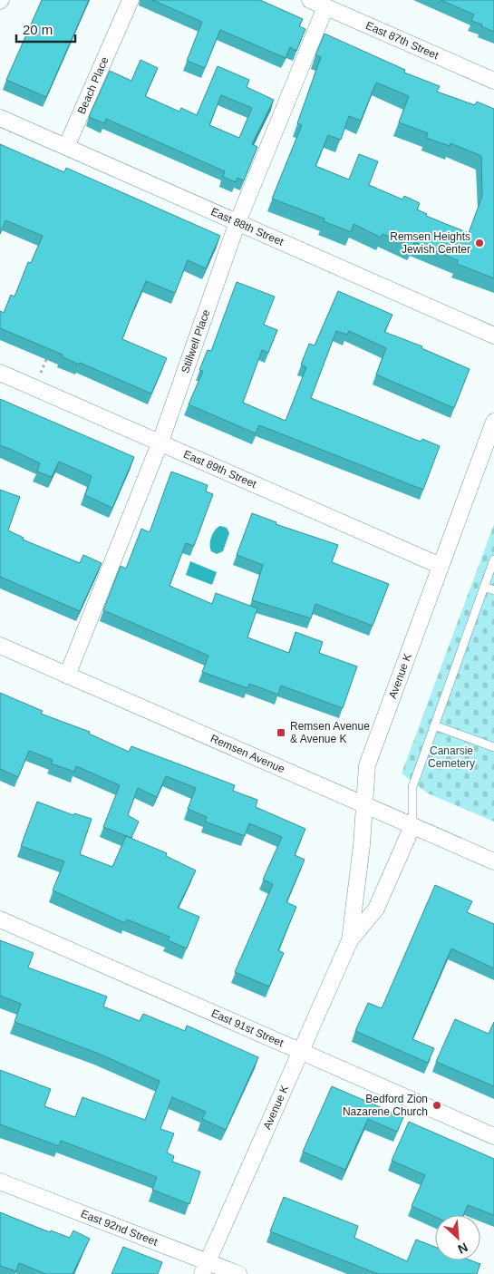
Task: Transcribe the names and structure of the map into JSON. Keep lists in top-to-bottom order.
{
  "streets": {
    "street": [
      "East 87th Street",
      "Beach Place",
      "East 88th Street",
      "Stillwell Place",
      "East 89th Street",
      "Avenue K",
      "Remsen Avenue",
      "East 91st Street",
      "East 92nd Street"
    ]
  },
  "crossings": [
    ["East 87th Street", "Stillwell Place"],
    ["Beach Place", "East 88th Street"],
    ["East 88th Street", "Stillwell Place"],
    ["Stillwell Place", "East 89th Street"],
    ["Stillwell Place", "Remsen Avenue"],
    ["East 89th Street", "Avenue K"],
    ["Avenue K", "Remsen Avenue"],
    ["Avenue K", "East 91st Street"],
    ["Avenue K", "East 92nd Street"]
  ],
  "parks": ["Canarsie Cemetery"],
  "places": {
    "other": ["Remsen Heights Jewish Center", "Bedford Zion Nazarene Church"],
    "transit": ["Remsen Avenue & Avenue K"]
  },
  "scale_bar": "20 m",
  "north": "bottom right"
}
